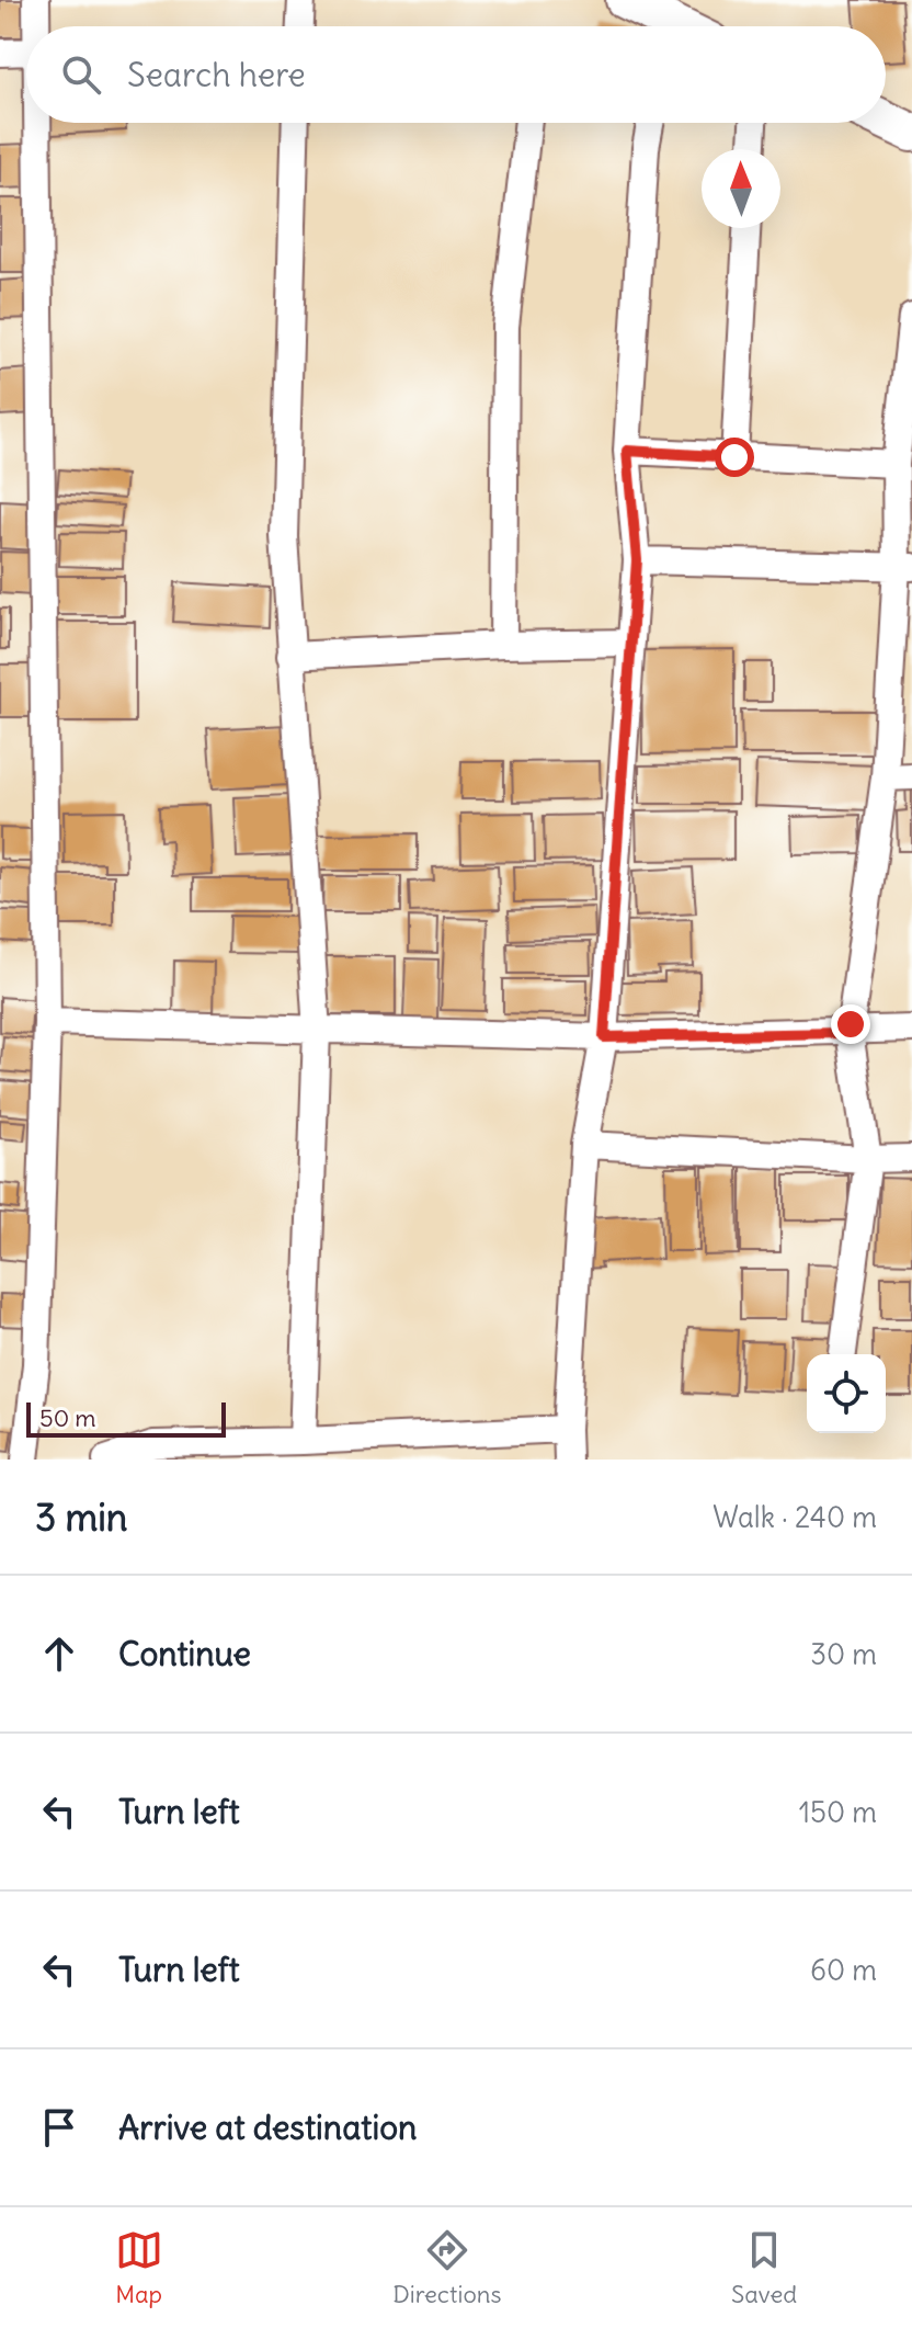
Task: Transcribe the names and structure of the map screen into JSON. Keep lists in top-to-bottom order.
{
  "scale_bar": "50 m",
  "north": "top",
  "page": {
    "search": "Search here",
    "scale": "50 m",
    "heading": ["3 min", "Walk · 240 m"],
    "list": [
      ["Continue", "30 m"],
      ["Turn left", "150 m"],
      ["Turn left", "60 m"],
      "Arrive at destination"
    ],
    "nav": ["Map", "Directions", "Saved"]
  }
}
